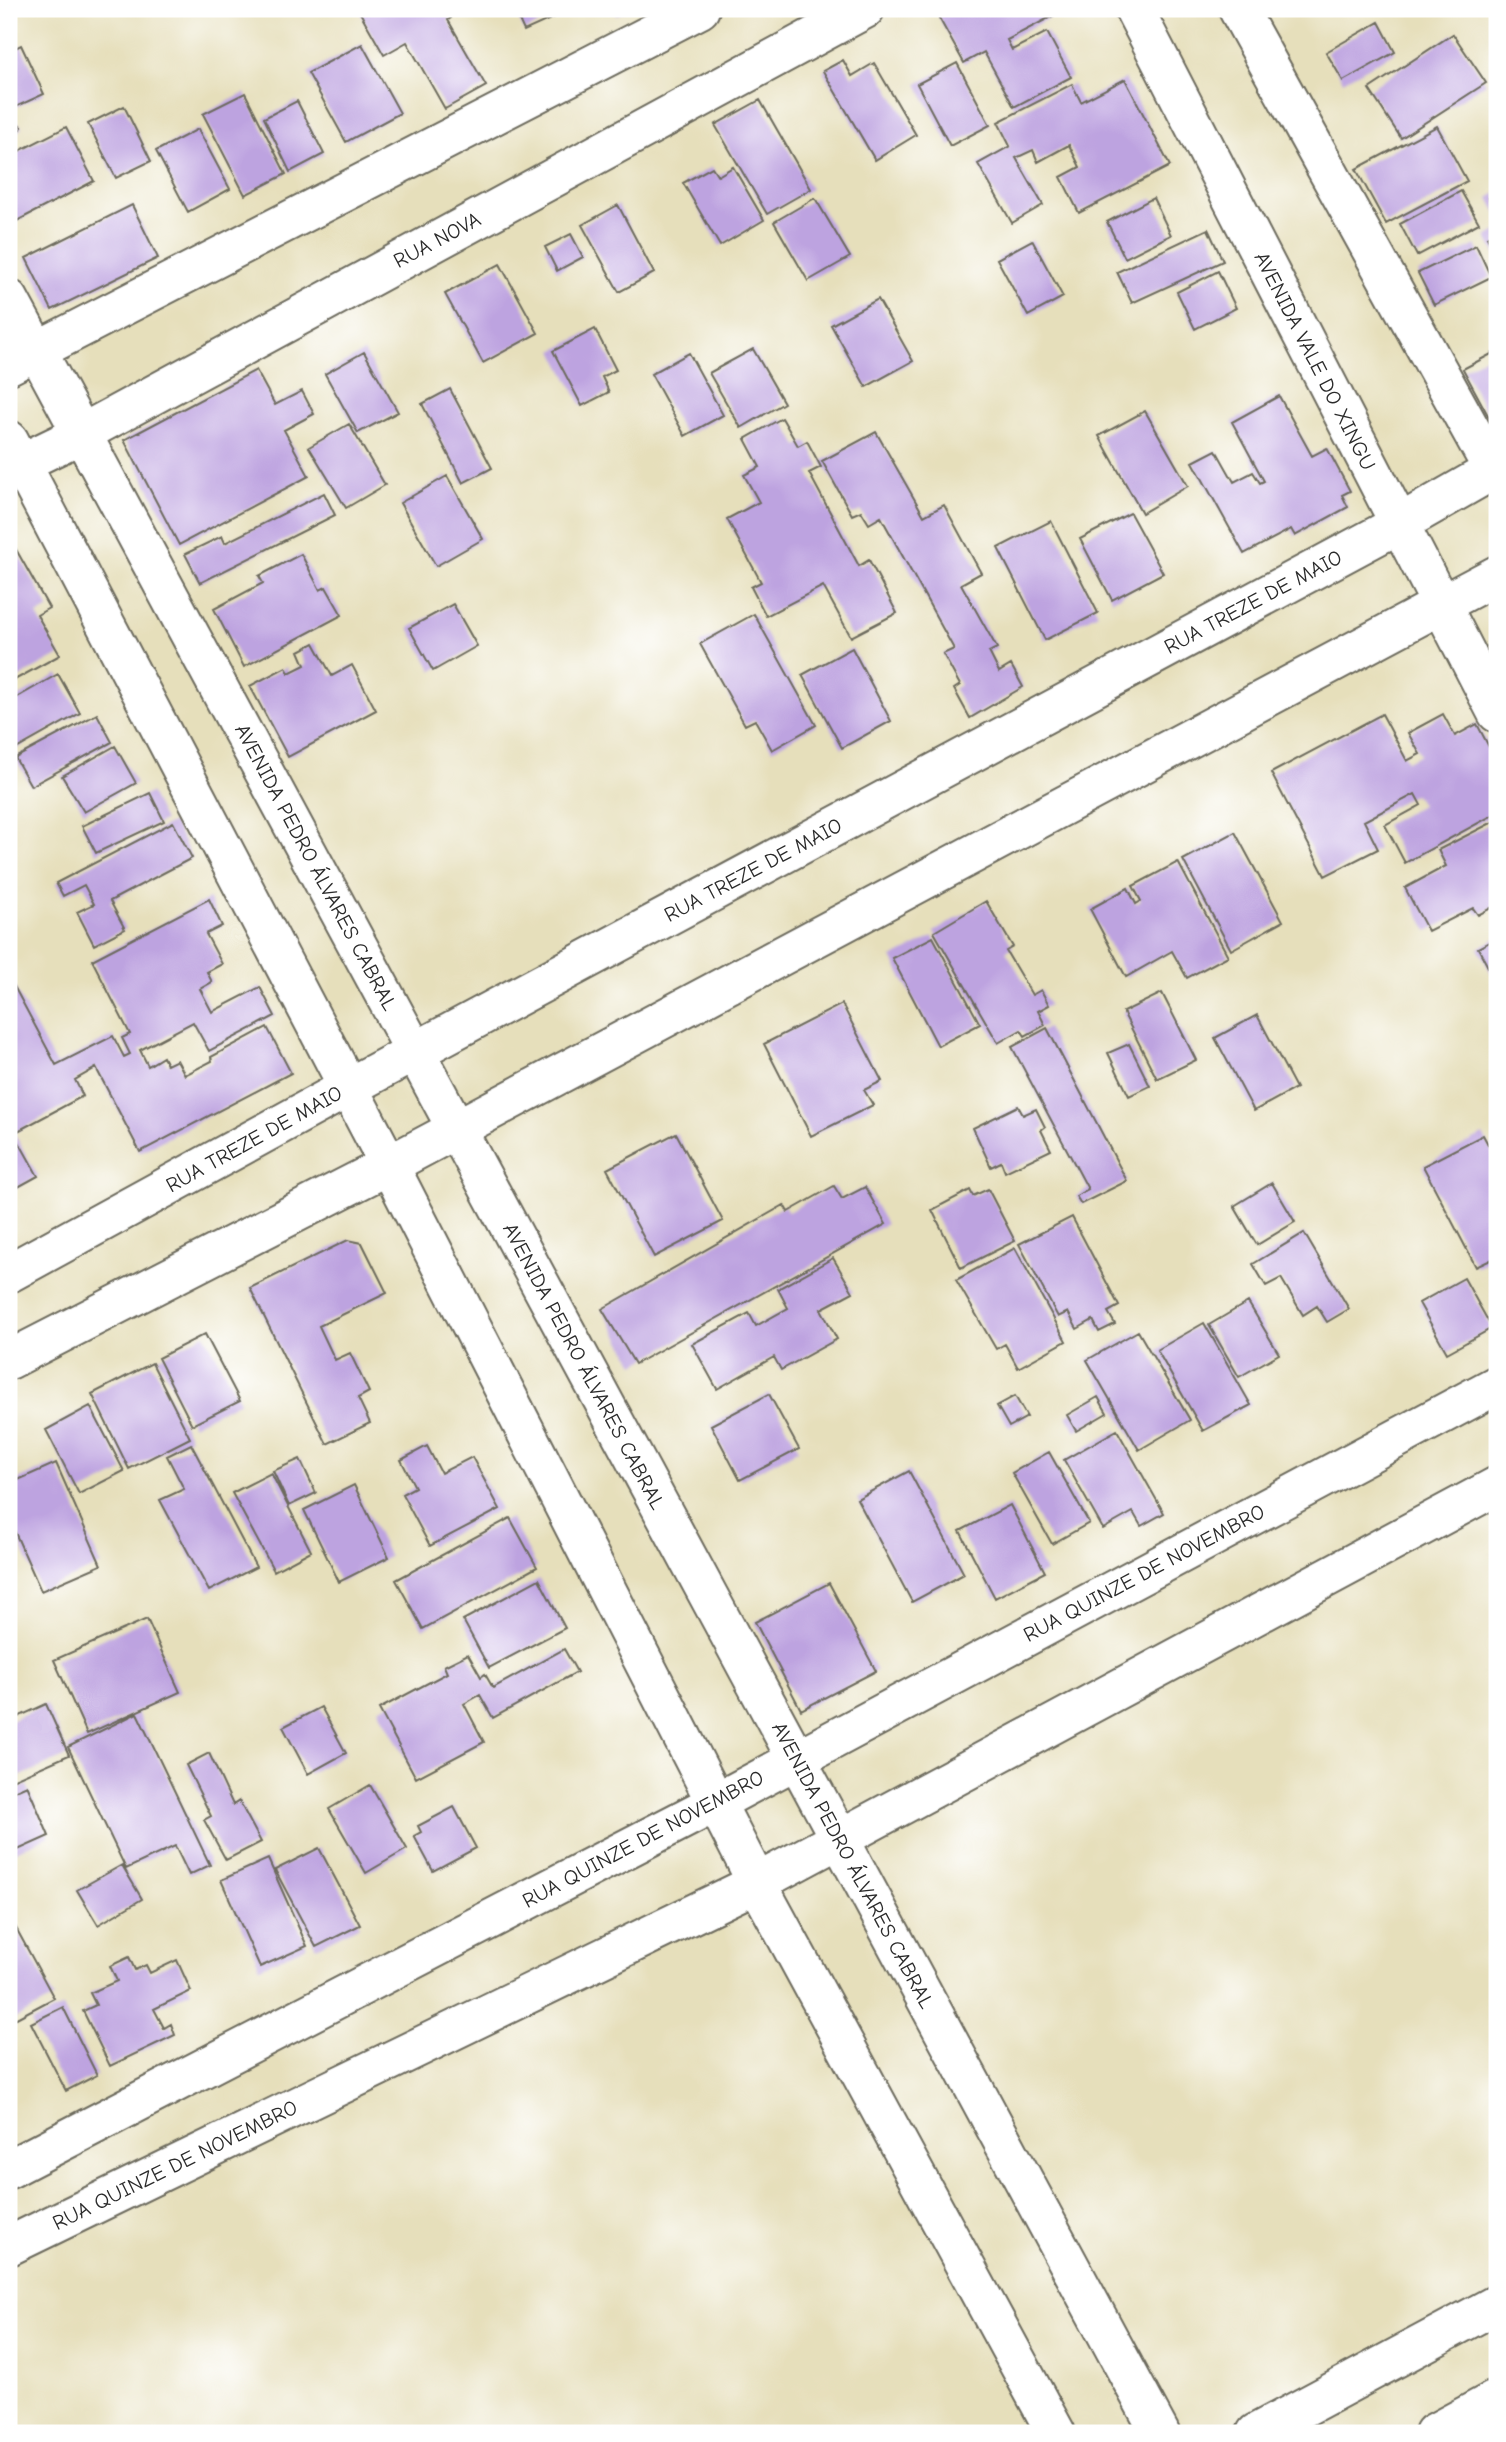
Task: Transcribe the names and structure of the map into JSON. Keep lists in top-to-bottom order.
{
  "streets": {
    "street": [
      "RUA NOVA",
      "AVENIDA VALE DO XINGU",
      "RUA TREZE DE MAIO",
      "AVENIDA PEDRO ÁLVARES CABRAL",
      "RUA QUINZE DE NOVEMBRO"
    ]
  },
  "crossings": [
    ["RUA NOVA", "AVENIDA PEDRO ÁLVARES CABRAL"],
    ["AVENIDA VALE DO XINGU", "RUA TREZE DE MAIO"],
    ["RUA TREZE DE MAIO", "AVENIDA PEDRO ÁLVARES CABRAL"],
    ["AVENIDA PEDRO ÁLVARES CABRAL", "RUA QUINZE DE NOVEMBRO"]
  ]
}
